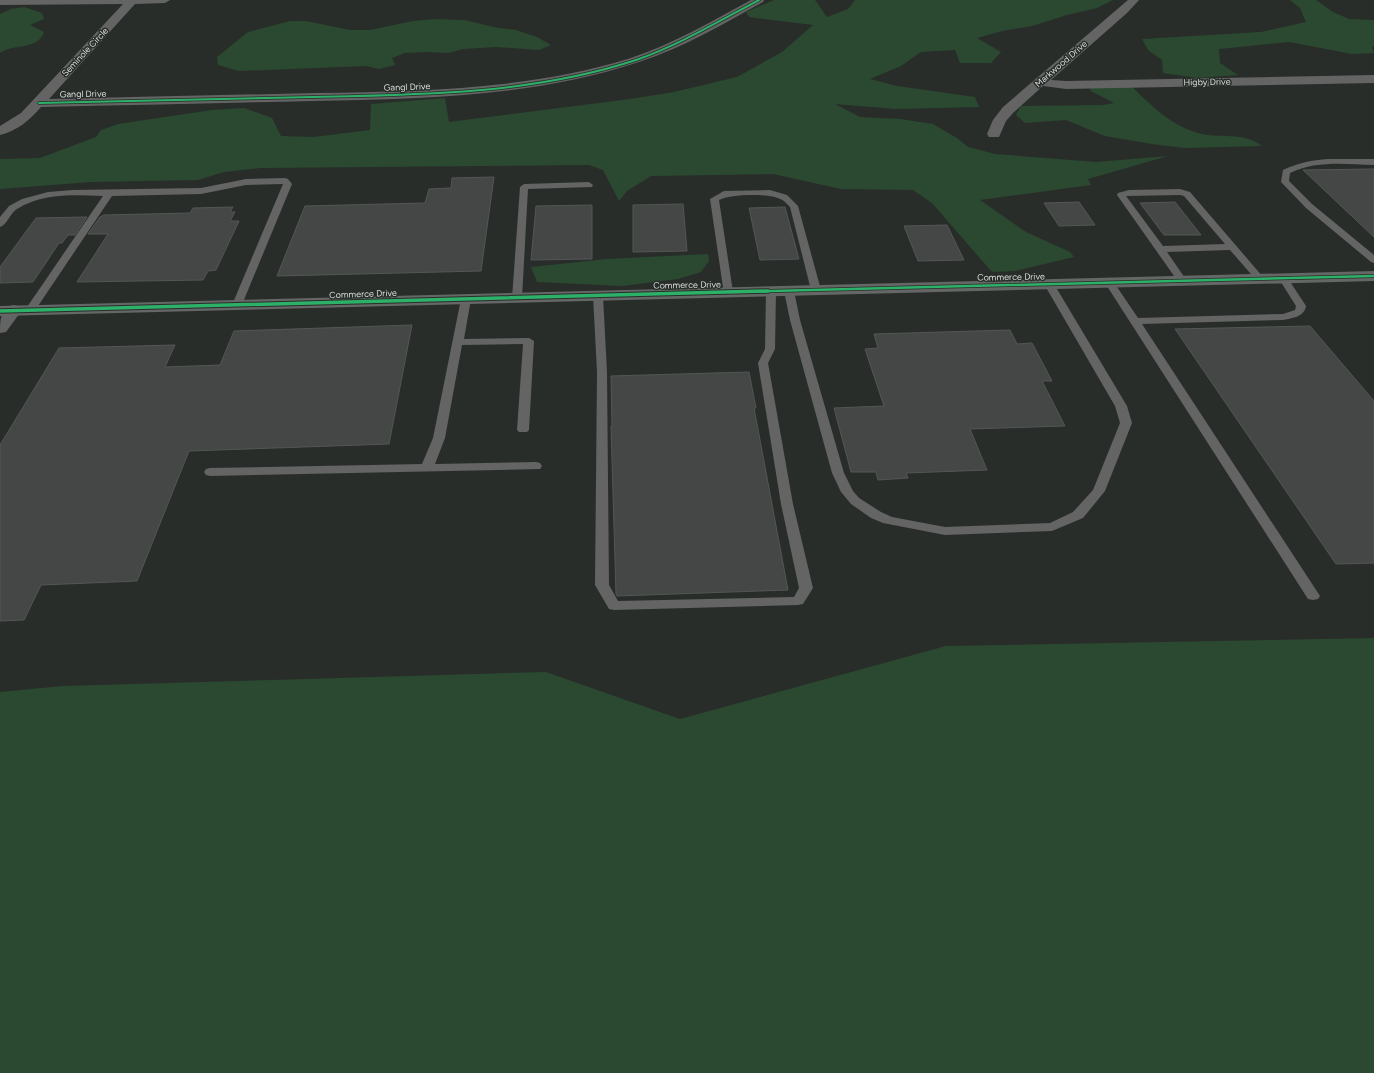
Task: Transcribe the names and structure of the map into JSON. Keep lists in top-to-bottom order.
{
  "streets": {
    "street": [
      "Seminole Circle",
      "Markwood Drive",
      "Higby Drive",
      "Gangl Drive",
      "Commerce Drive"
    ]
  },
  "crossings": [
    ["Seminole Circle", "Gangl Drive"],
    ["Markwood Drive", "Higby Drive"]
  ]
}
